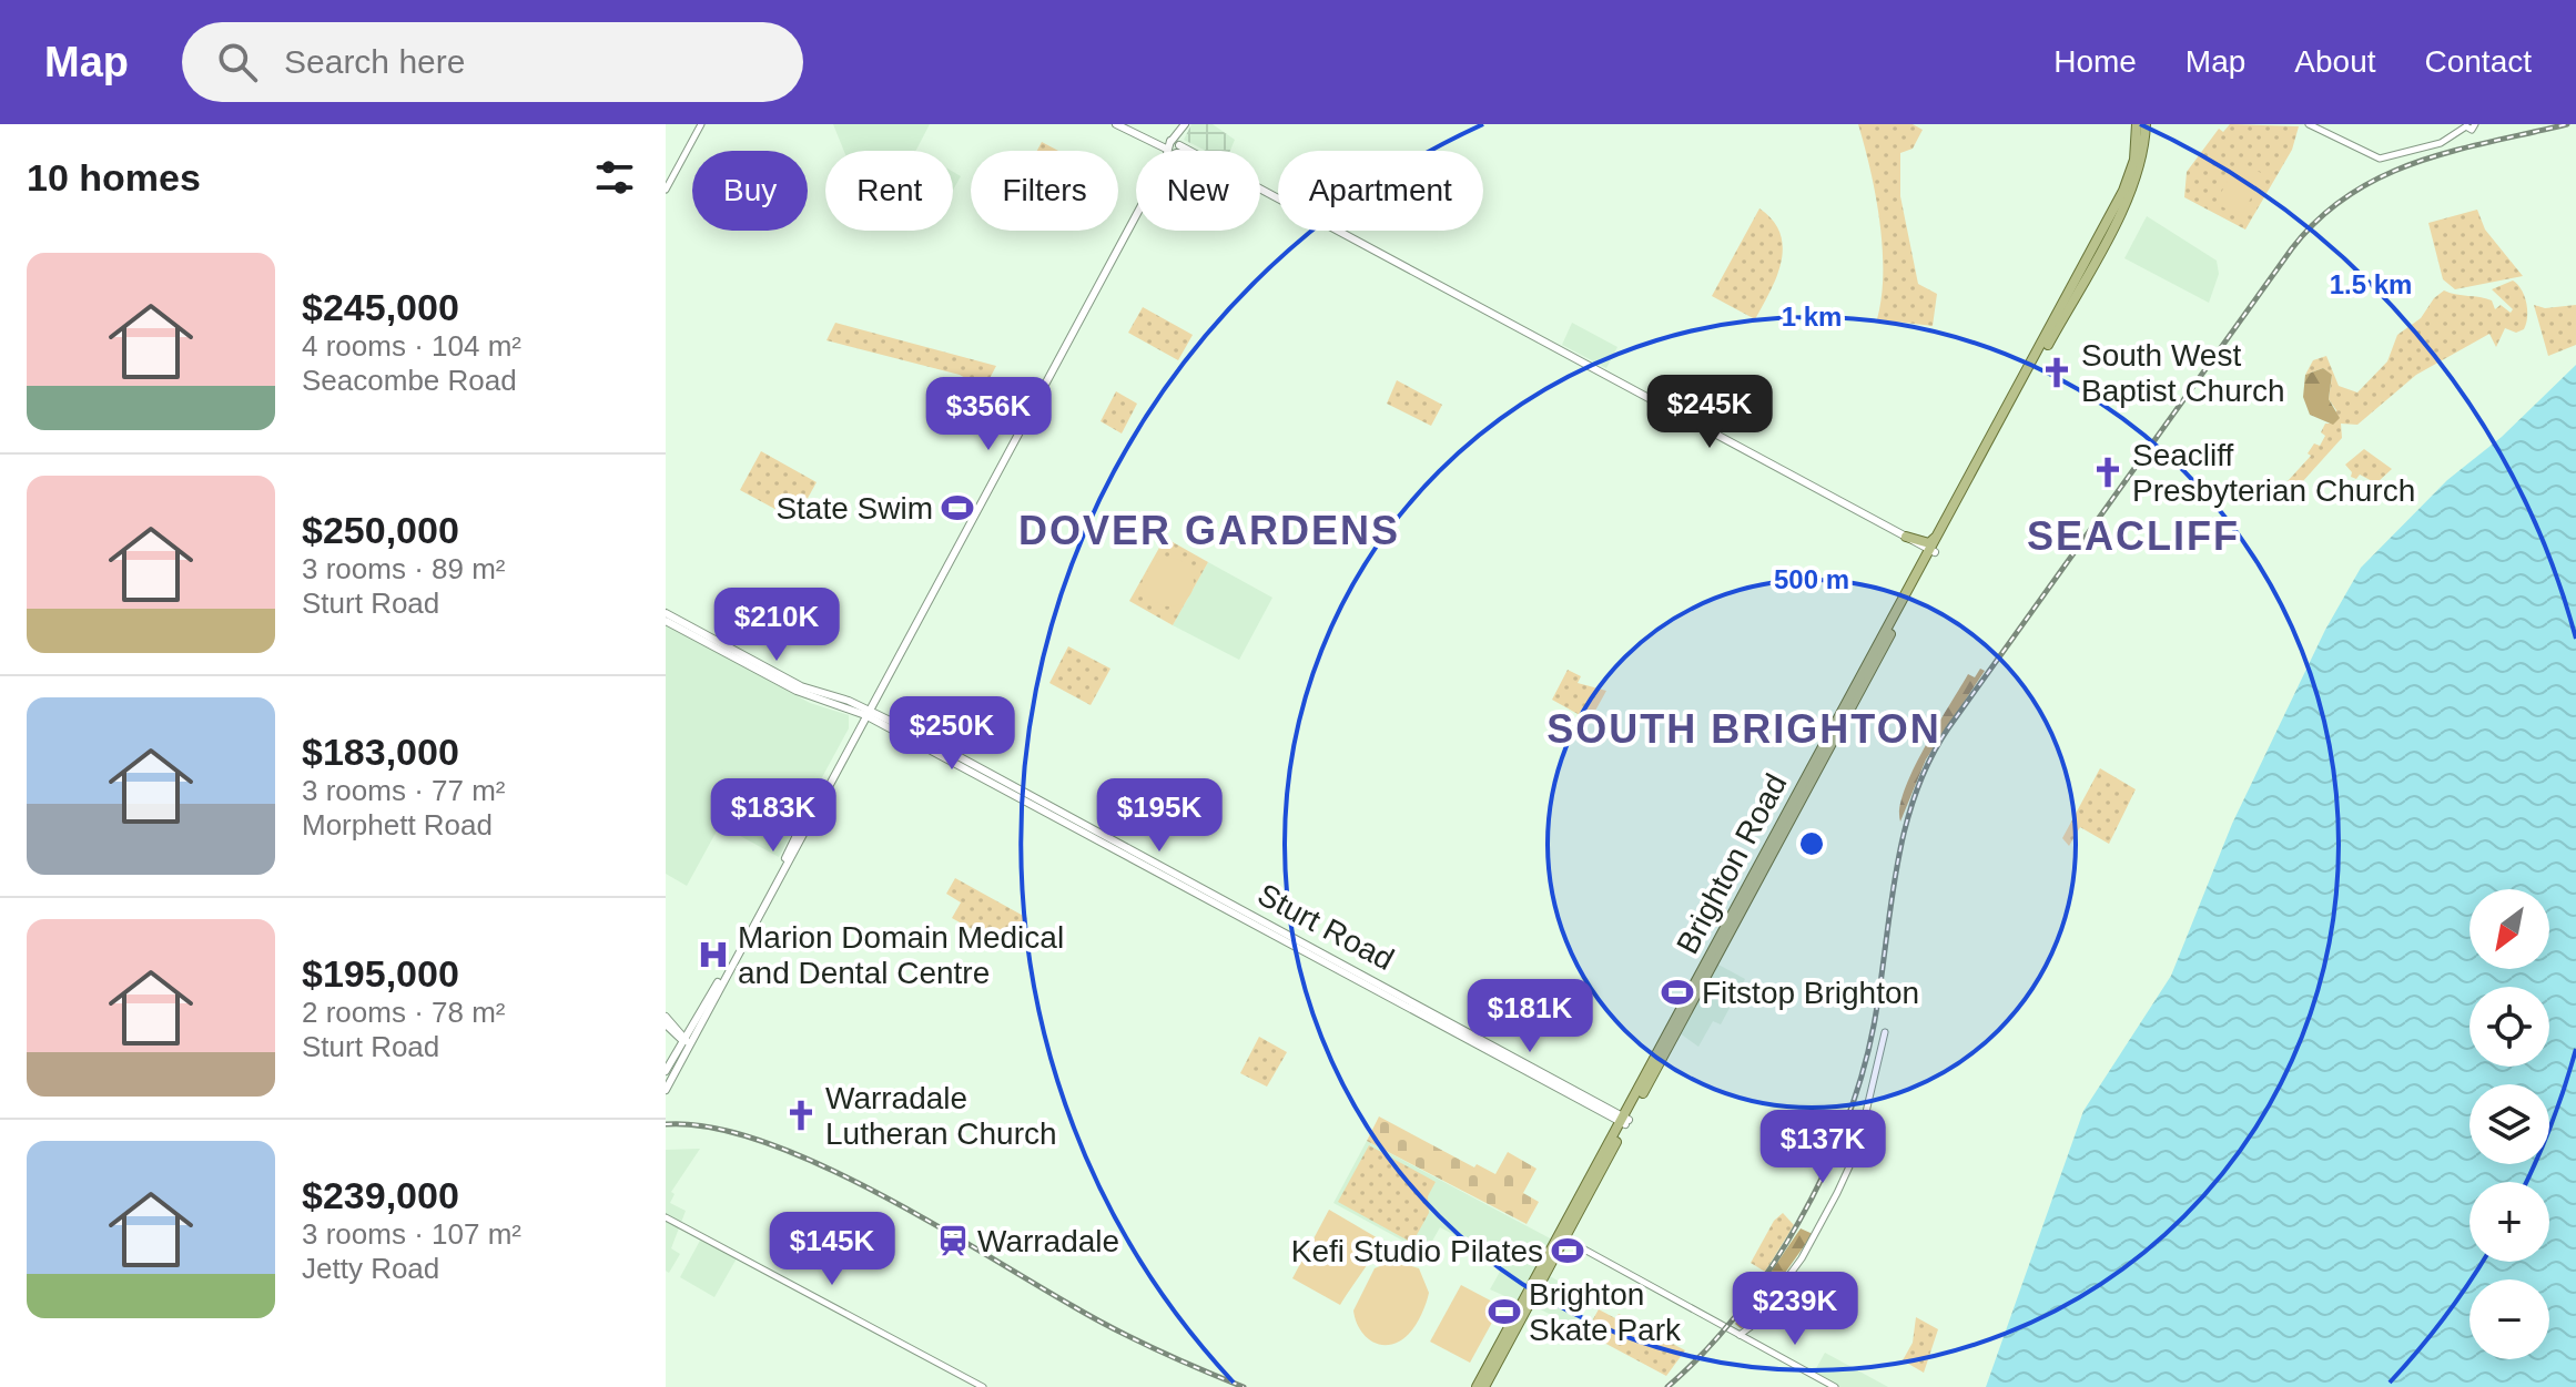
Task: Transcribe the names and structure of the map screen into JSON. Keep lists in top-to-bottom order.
{
  "streets": {
    "main road": ["Brighton Road", "Sturt Road"]
  },
  "crossings": [
    ["Brighton Road", "Sturt Road"]
  ],
  "districts": ["DOVER GARDENS", "SEACLIFF", "SOUTH BRIGHTON"],
  "places": {
    "church": ["South West Baptist Church", "Seacliff Presbyterian Church", "Warradale Lutheran Church"],
    "sports": [
      "State Swim",
      "Fitstop Brighton",
      "Kefi Studio Pilates",
      "Brighton Skate Park"
    ],
    "hospital": ["Marion Domain Medical and Dental Centre"],
    "station": ["Warradale"]
  },
  "north": "bottom left",
  "page": {
    "header": "Map",
    "search": "Search here",
    "nav": [
      "Home",
      "Map",
      "About",
      "Contact"
    ],
    "heading": "10 homes",
    "chip": [
      "Buy",
      "Rent",
      "Filters",
      "New",
      "Apartment"
    ],
    "list": [
      {
        "name": "$245,000",
        "note": "4 rooms · 104 m² · Seacombe Road"
      },
      {
        "name": "$250,000",
        "note": "3 rooms · 89 m² · Sturt Road"
      },
      {
        "name": "$183,000",
        "note": "3 rooms · 77 m² · Morphett Road"
      },
      {
        "name": "$195,000",
        "note": "2 rooms · 78 m² · Sturt Road"
      },
      {
        "name": "$239,000",
        "note": "3 rooms · 107 m² · Jetty Road"
      }
    ],
    "price": [
      "$245K",
      "$356K",
      "$210K",
      "$250K",
      "$183K",
      "$195K",
      "$181K",
      "$137K",
      "$145K",
      "$239K"
    ],
    "map_buttons": ["+", "−"]
  },
  "rings": ["1.5 km", "1 km", "500 m"]
}
